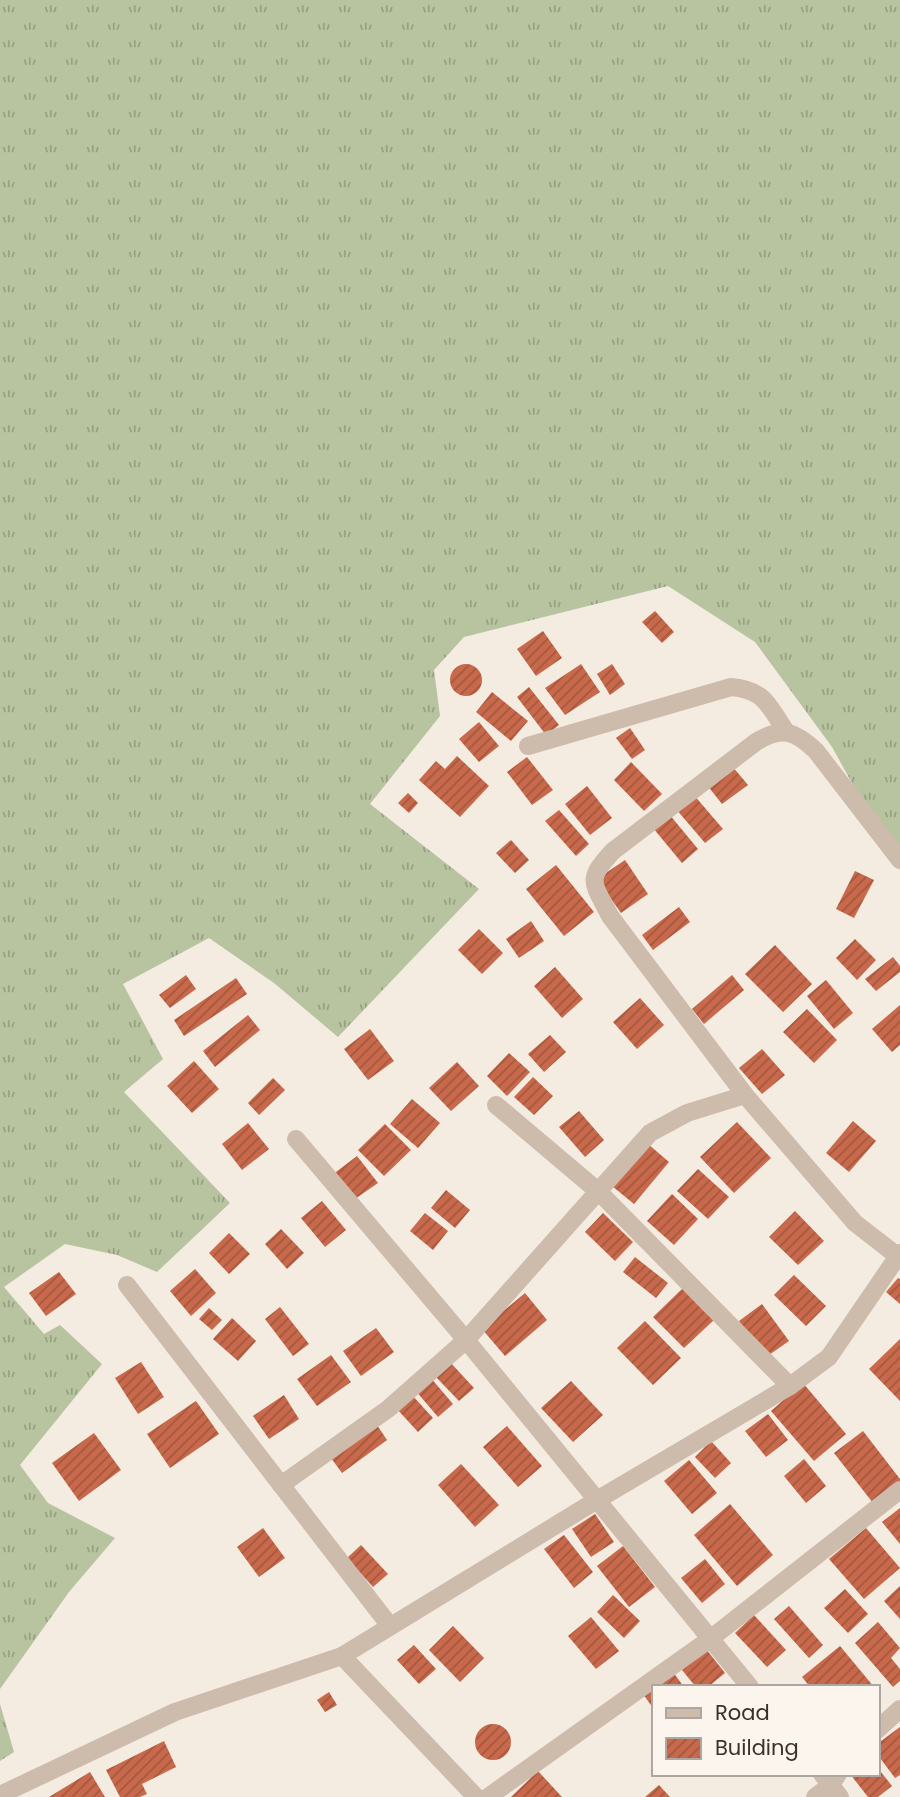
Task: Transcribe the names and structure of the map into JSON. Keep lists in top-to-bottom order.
{
  "legend": ["Road", "Building"]
}
